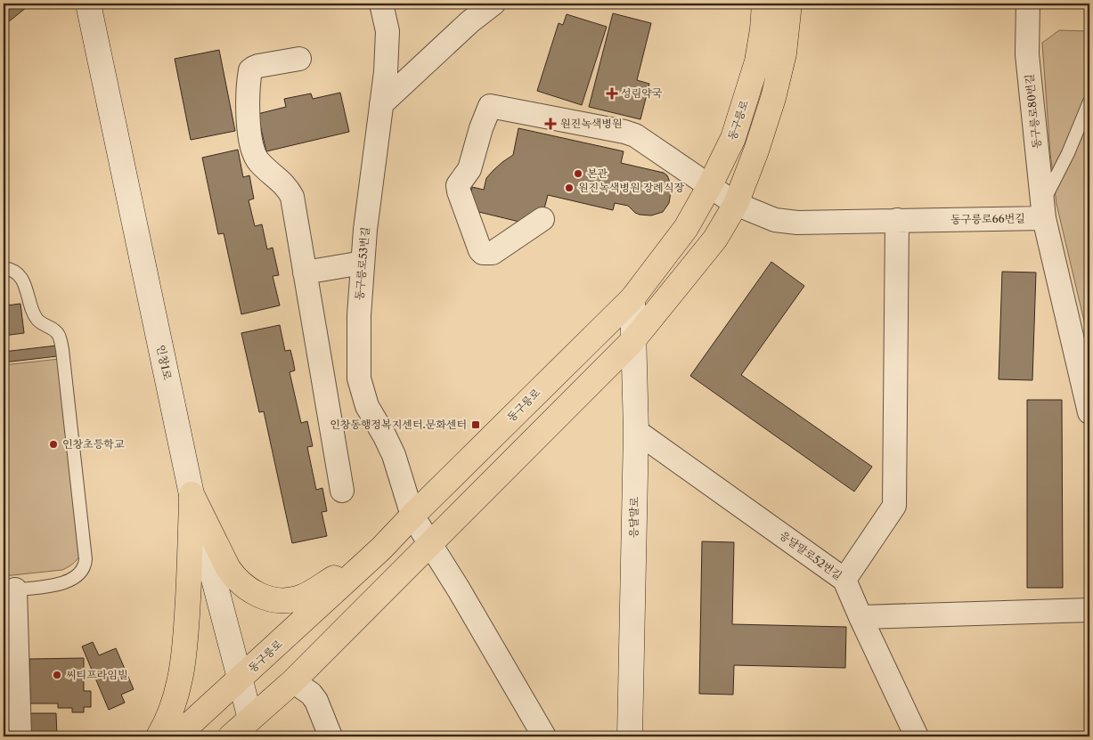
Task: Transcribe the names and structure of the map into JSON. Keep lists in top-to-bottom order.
{
  "streets": {
    "main road": ["동구릉로"],
    "street": [
      "동구릉로80번길",
      "동구릉로66번길",
      "동구릉로53번길",
      "인창1로",
      "응달말로",
      "응달말로52번길"
    ]
  },
  "crossings": [
    ["동구릉로80번길", "동구릉로66번길"],
    ["동구릉로", "동구릉로66번길"],
    ["동구릉로", "동구릉로53번길"],
    ["동구릉로", "인창1로"],
    ["동구릉로", "응달말로"],
    ["응달말로", "응달말로52번길"]
  ],
  "places": {
    "health": ["성림약국", "원진녹색병원"],
    "other": [
      "본관",
      "원진녹색병원 장례식장",
      "인창초등학교",
      "씨티프라임빌"
    ],
    "transit": ["인창동행정복지센터.문화센터"]
  }
}
